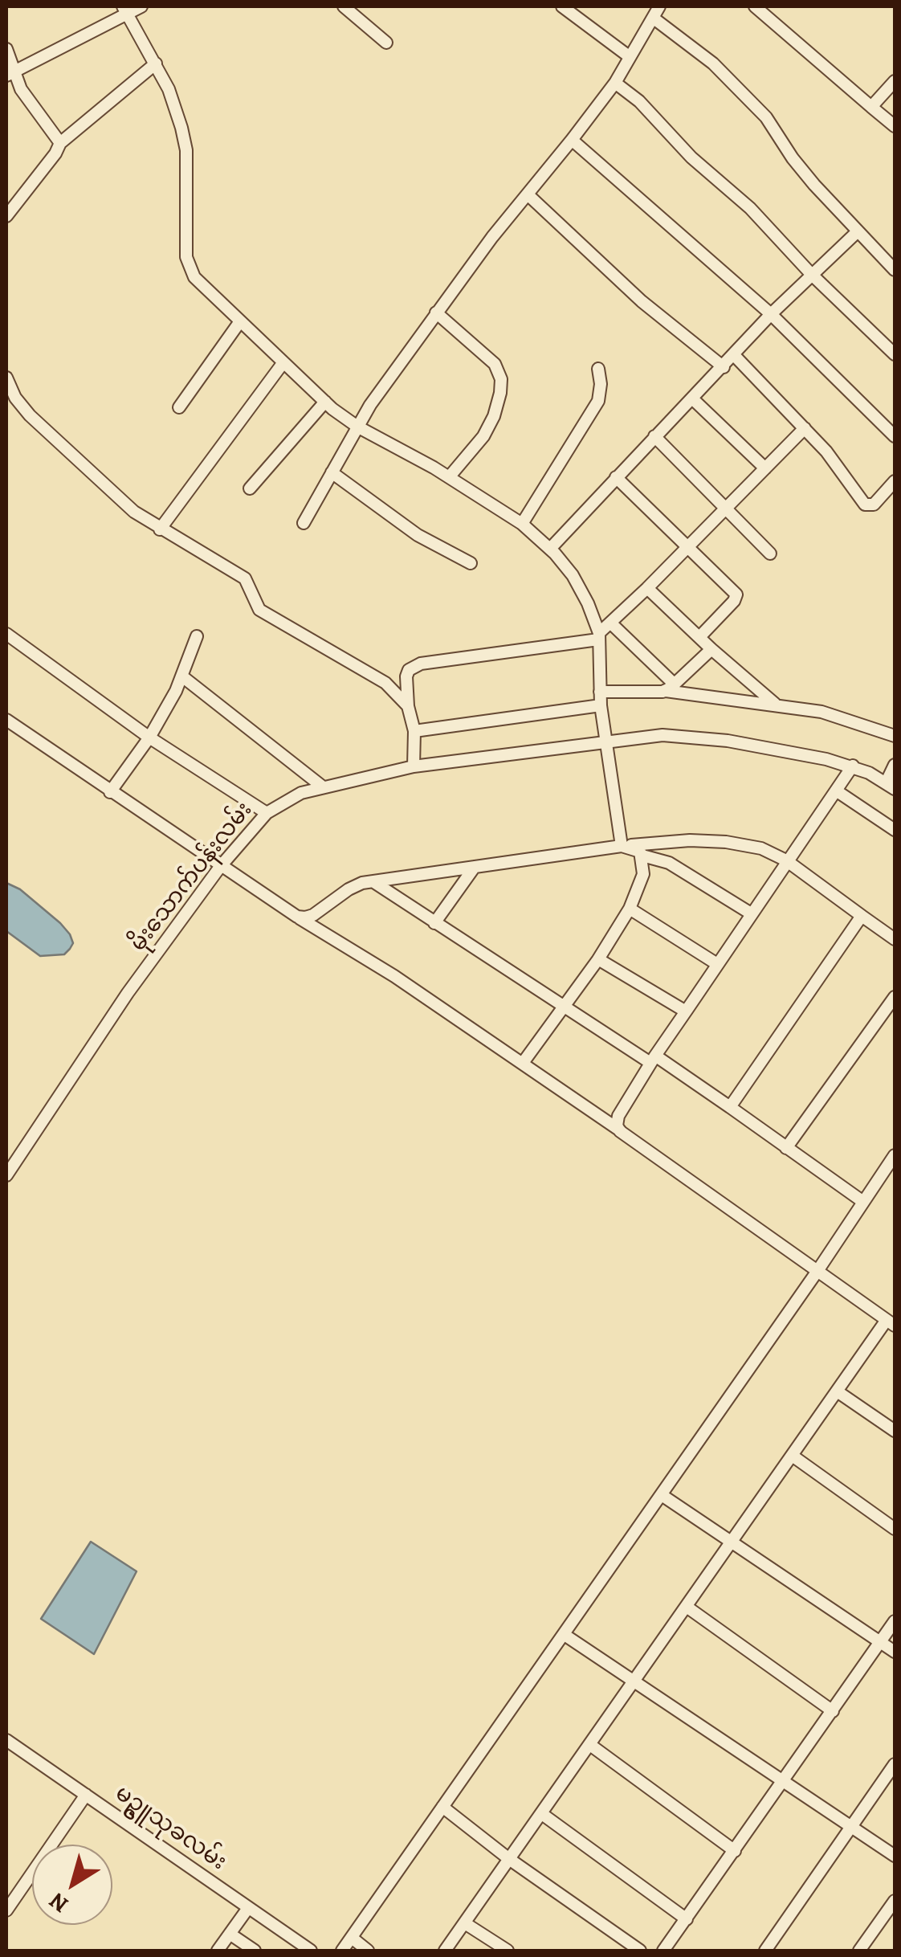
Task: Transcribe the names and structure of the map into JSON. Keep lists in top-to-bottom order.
{
  "streets": {
    "street": ["မိုးသောက်ပန်းလမ်း", "မဥ္ဇူသုခလမ်း"]
  },
  "north": "bottom left"
}
